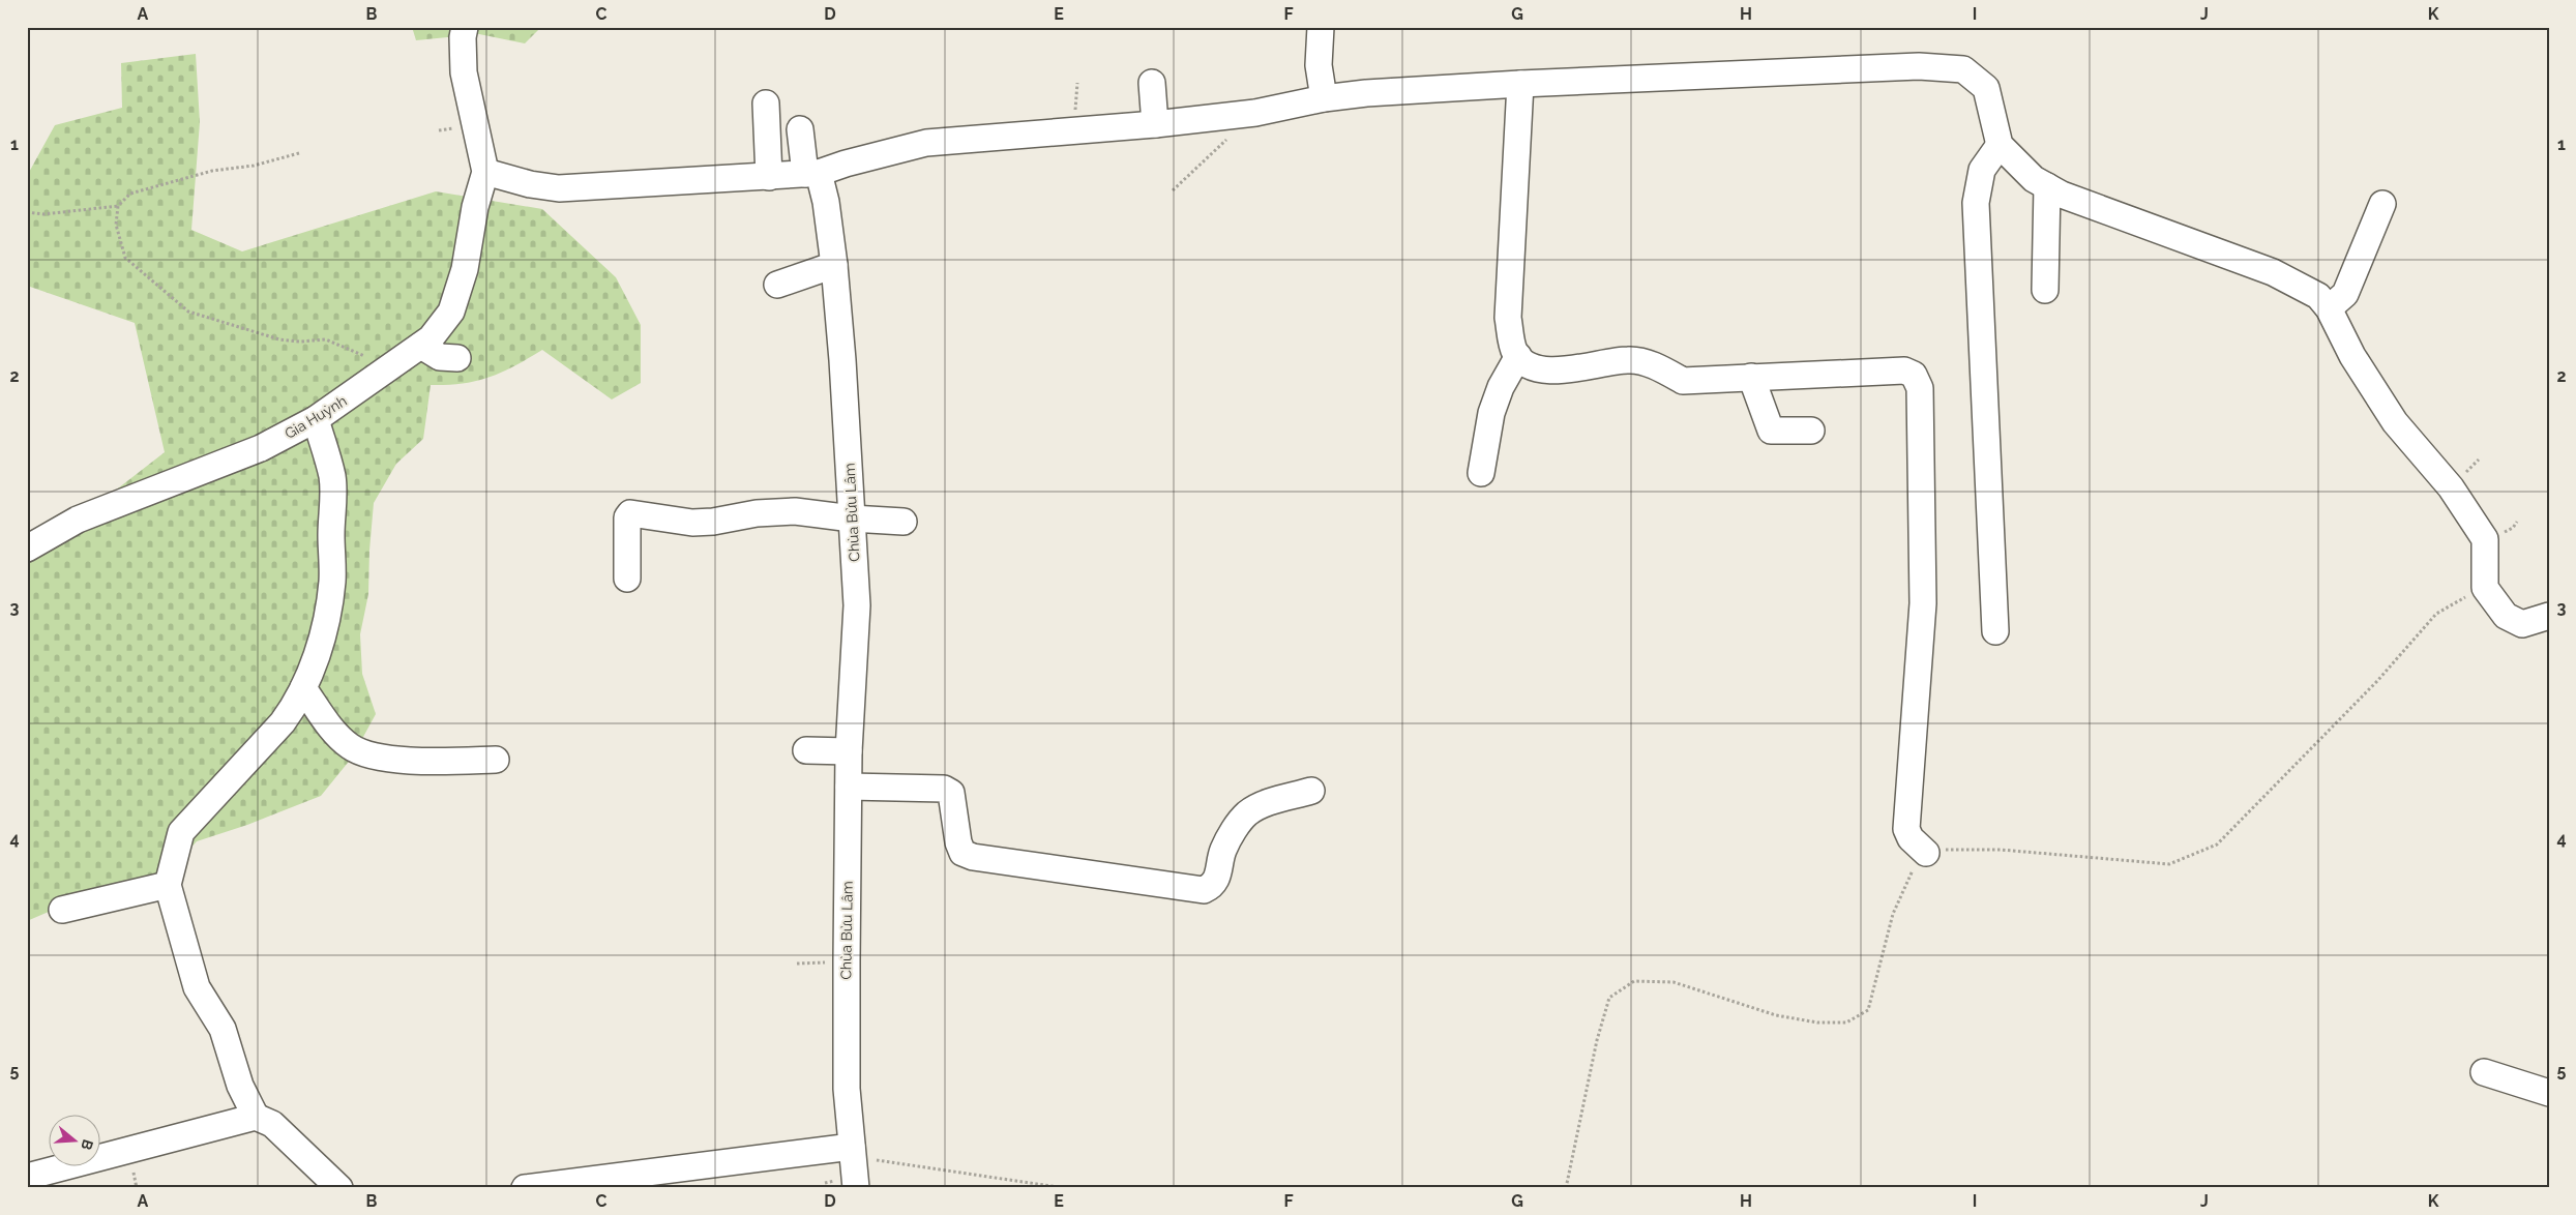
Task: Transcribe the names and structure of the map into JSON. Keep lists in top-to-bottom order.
{
  "streets": {
    "street": ["Gia Huỳnh", "Chùa Bửu Lâm"]
  },
  "north": "right",
  "grid": {
    "columns": [
      "A",
      "B",
      "C",
      "D",
      "E",
      "F",
      "G",
      "H",
      "I",
      "J",
      "K"
    ],
    "rows": [
      "1",
      "2",
      "3",
      "4",
      "5"
    ]
  }
}
